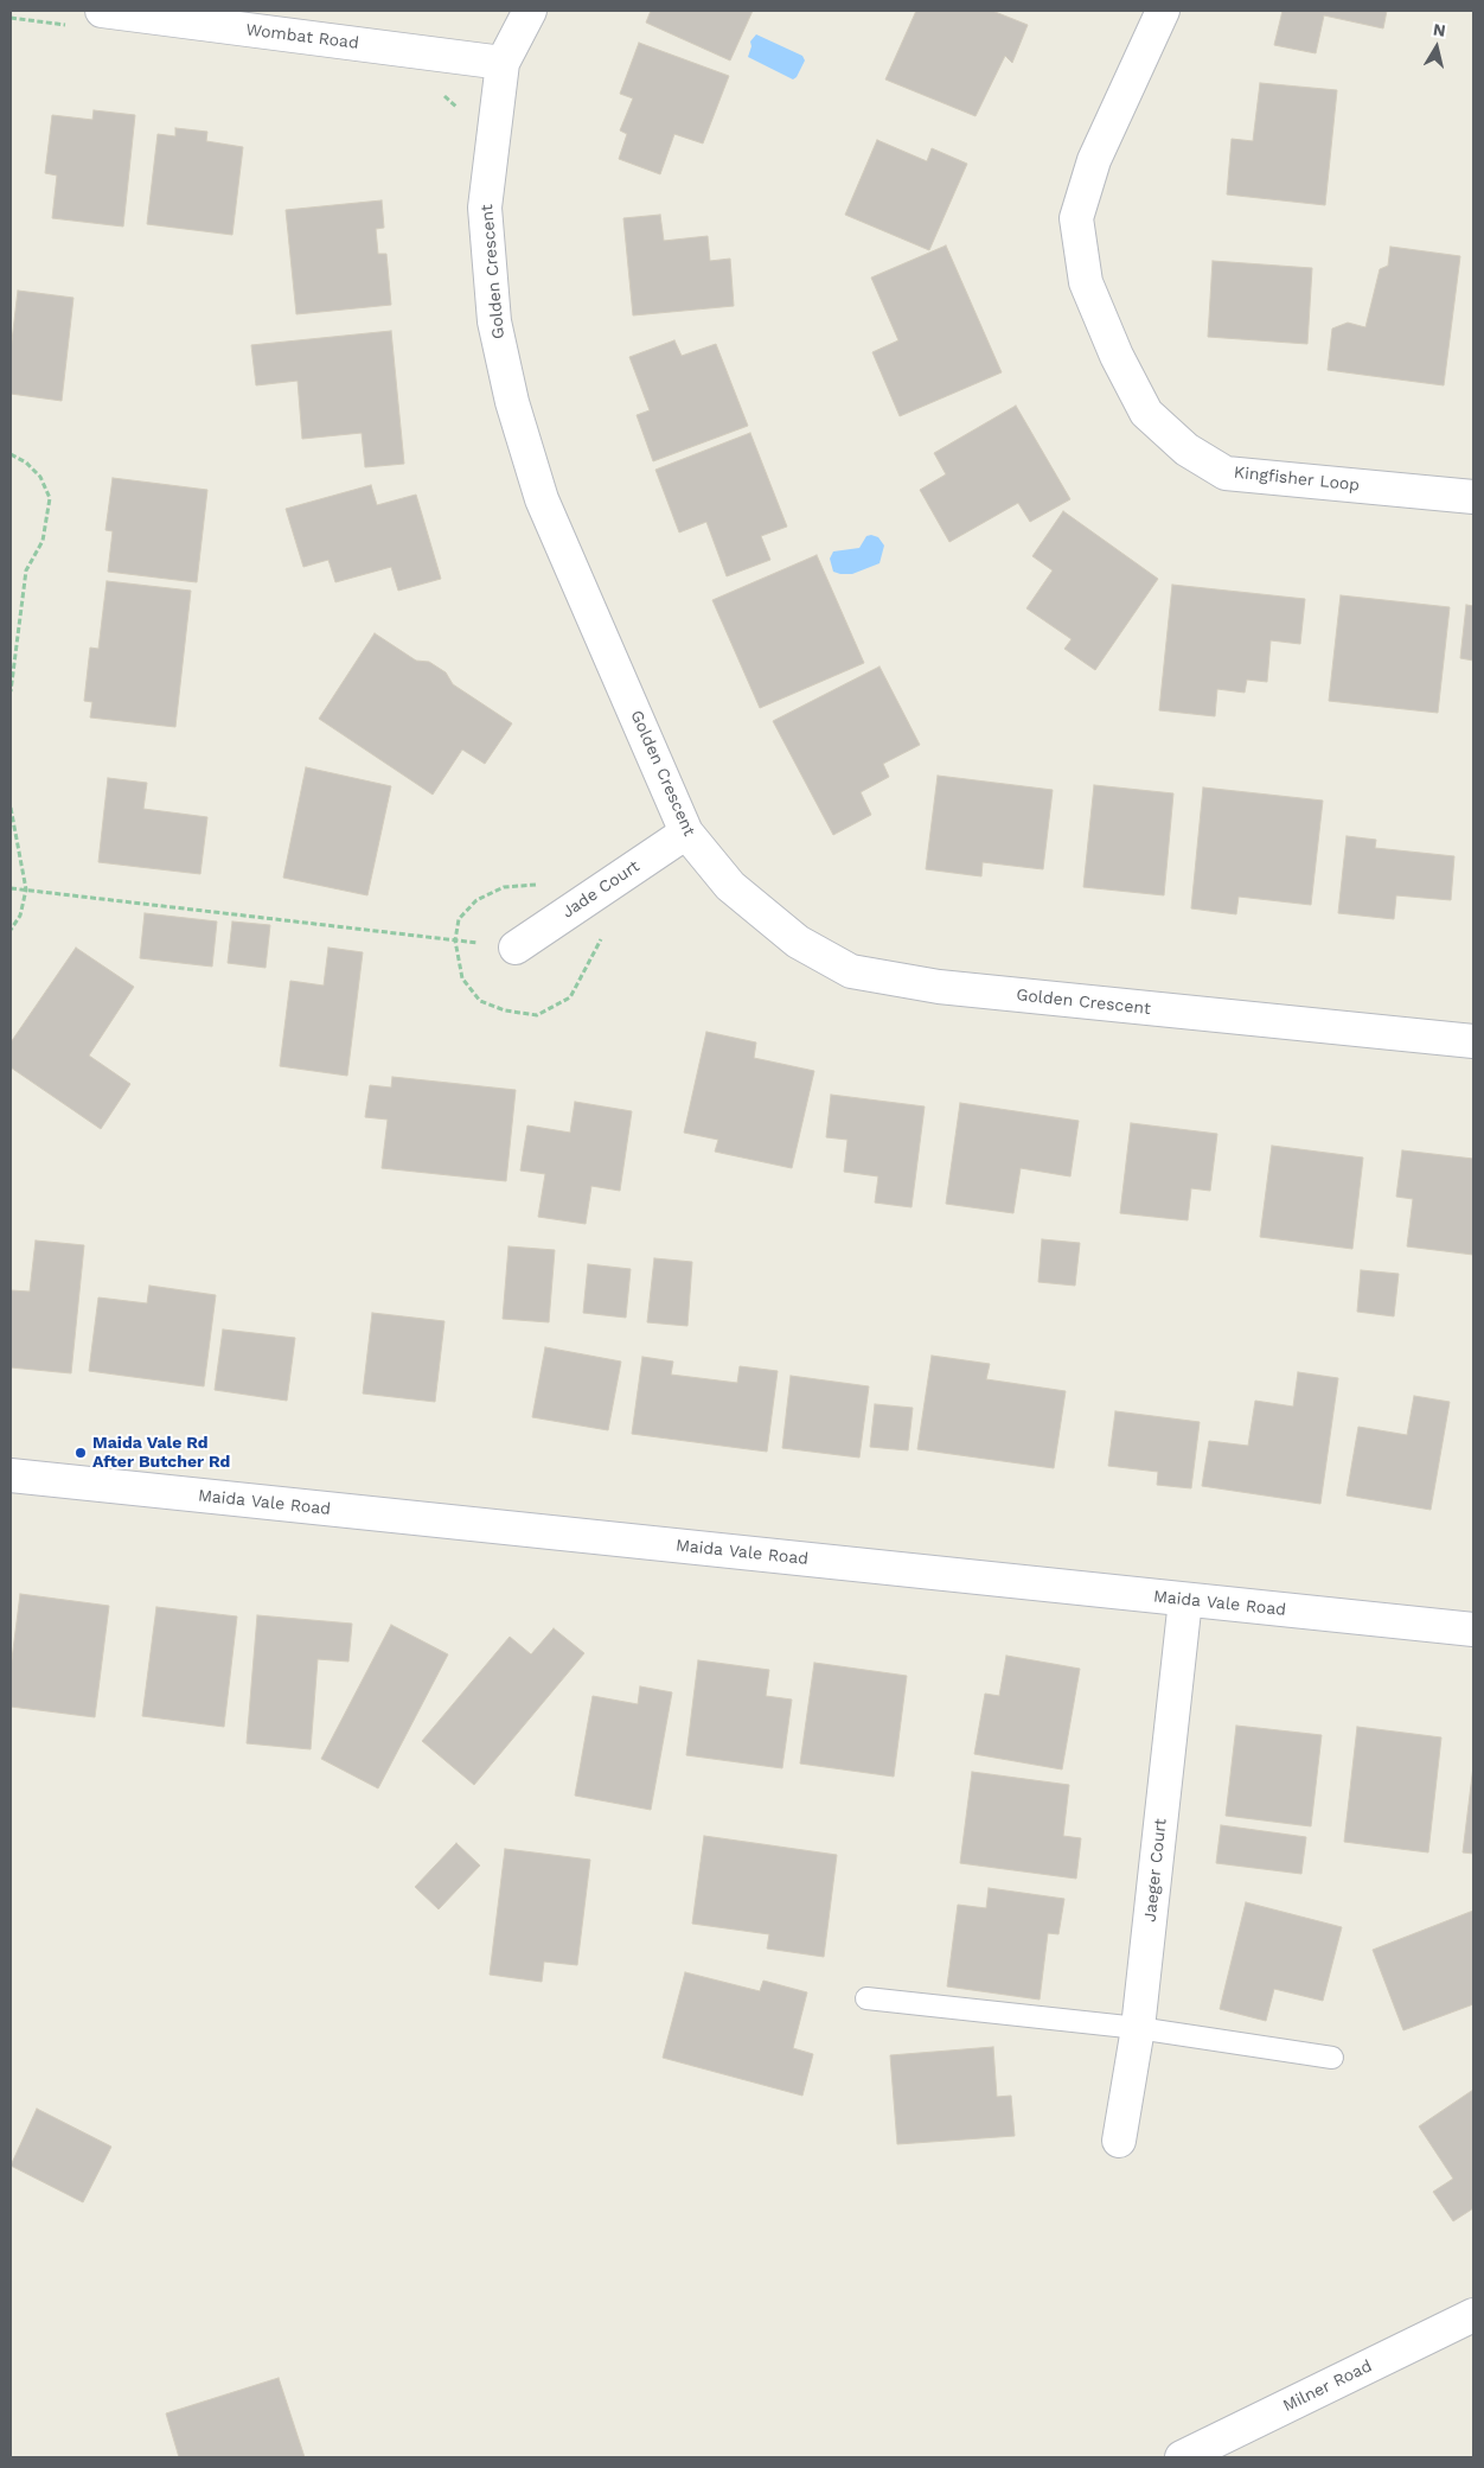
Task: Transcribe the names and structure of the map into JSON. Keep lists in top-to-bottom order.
{
  "streets": {
    "street": [
      "Wombat Road",
      "Golden Crescent",
      "Kingfisher Loop",
      "Jade Court",
      "Maida Vale Road",
      "Jaeger Court",
      "Milner Road"
    ]
  },
  "crossings": [
    ["Wombat Road", "Golden Crescent"],
    ["Golden Crescent", "Jade Court"],
    ["Maida Vale Road", "Jaeger Court"]
  ],
  "places": ["Maida Vale Rd After Butcher Rd"],
  "north": "top"
}
